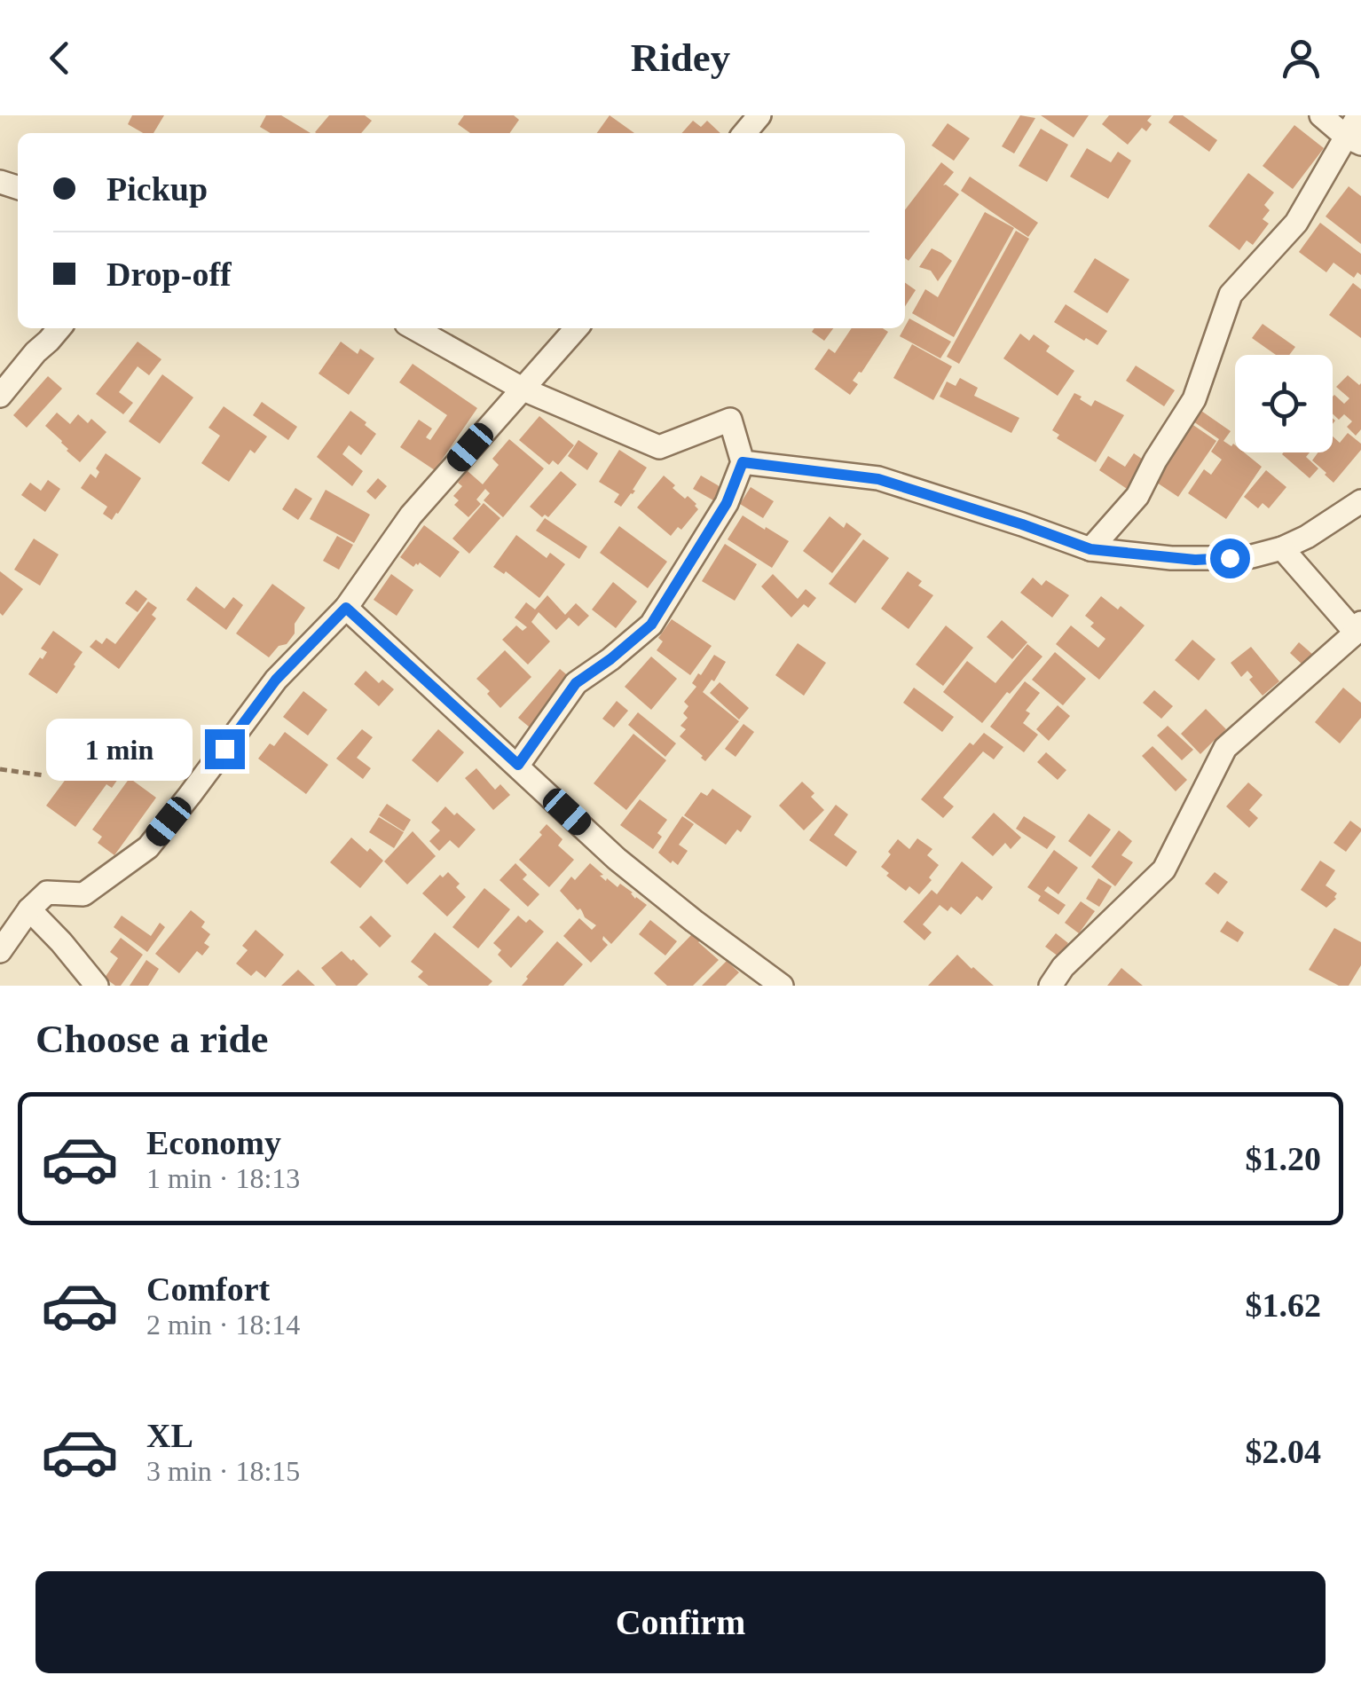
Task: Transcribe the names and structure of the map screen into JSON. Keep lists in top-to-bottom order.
{
  "page": {
    "header": "Ridey",
    "banner": ["Pickup", "Drop-off"],
    "bubble": "1 min",
    "heading": "Choose a ride",
    "list": [
      {
        "name": "Economy",
        "note": "1 min · 18:13",
        "value": "$1.20"
      },
      {
        "name": "Comfort",
        "note": "2 min · 18:14",
        "value": "$1.62"
      },
      {
        "name": "XL",
        "note": "3 min · 18:15",
        "value": "$2.04"
      }
    ],
    "buttons": "Confirm"
  }
}
